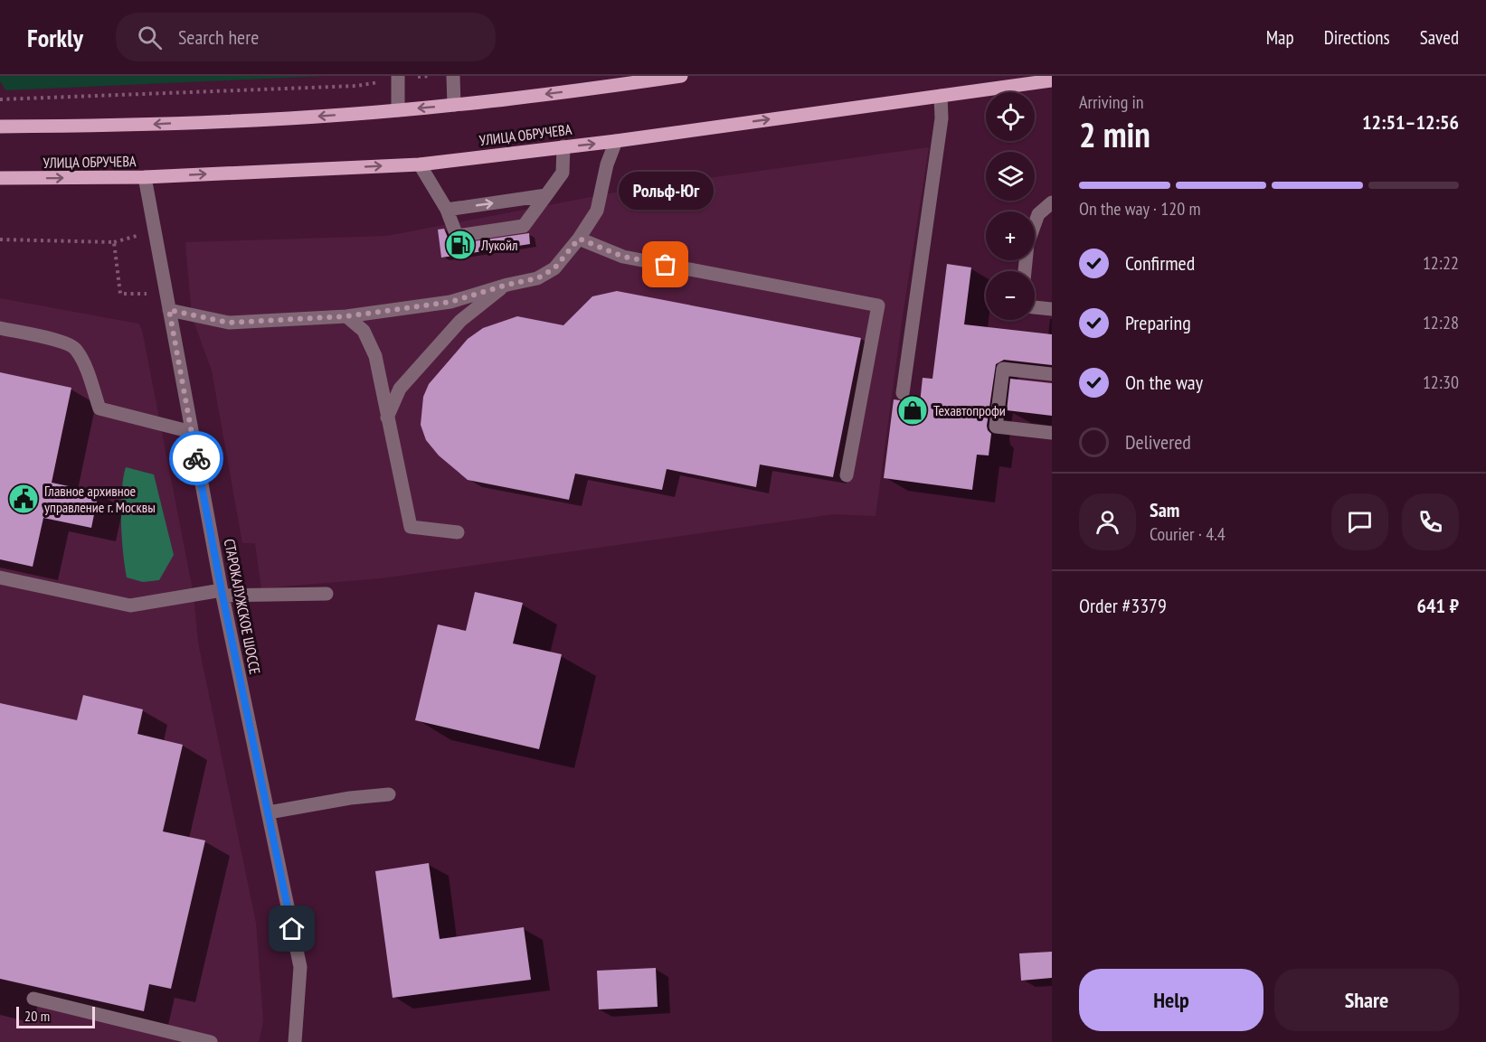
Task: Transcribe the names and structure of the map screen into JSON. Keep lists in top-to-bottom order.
{
  "streets": {
    "main road": ["УЛИЦА ОБРУЧЕВА"],
    "street": ["СТАРОКАЛУЖСКОЕ ШОССЕ"]
  },
  "crossings": [
    ["УЛИЦА ОБРУЧЕВА", "СТАРОКАЛУЖСКОЕ ШОССЕ"]
  ],
  "places": {
    "fuel station": ["Лукойл"],
    "other": ["Рольф-Юг"],
    "shop": ["Техавтопрофи"],
    "public building": ["Главное архивное управление г. Москвы"]
  },
  "scale_bar": "20 m",
  "page": {
    "header": "Forkly",
    "search": "Search here",
    "nav": ["Map", "Directions", "Saved"],
    "heading": ["2 min", "Arriving in", "12:51–12:56"],
    "panel": [
      "Sam",
      "Courier · 4.4",
      "Order #3379",
      "641 ₽"
    ],
    "map_buttons": ["+", "−"],
    "bar": "On the way · 120 m",
    "bubble": "Рольф-Юг",
    "list": [
      ["Confirmed", "12:22"],
      ["Preparing", "12:28"],
      ["On the way", "12:30"],
      "Delivered"
    ],
    "buttons": ["Help", "Share"],
    "scale": "20 m"
  }
}
